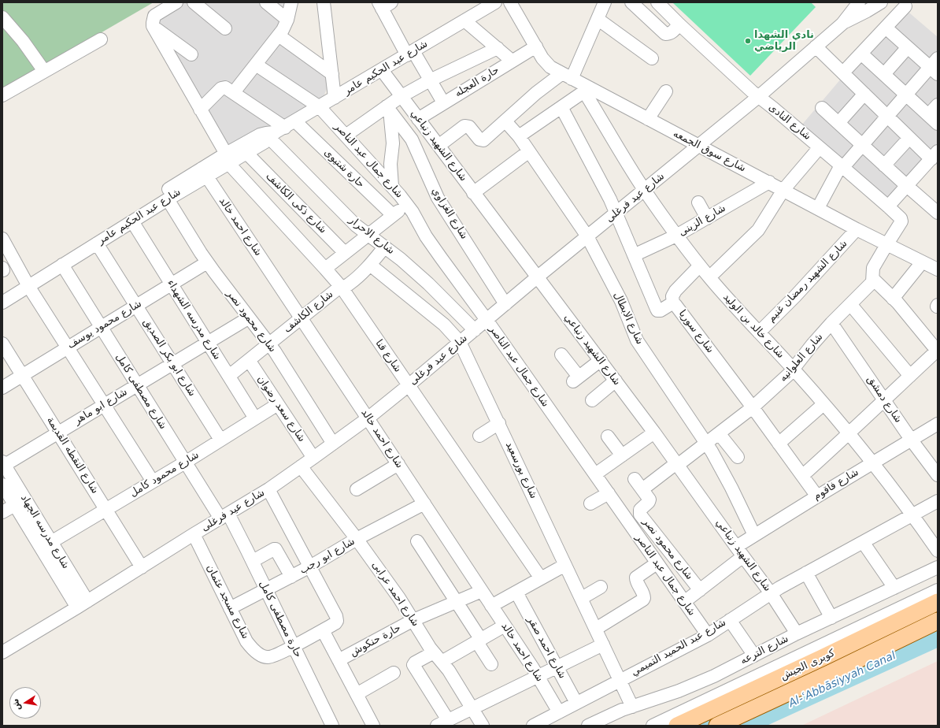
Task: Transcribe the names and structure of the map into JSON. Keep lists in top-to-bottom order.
{
  "streets": {
    "main road": ["كوبرى الجيش"],
    "street": [
      "شارع عبد الحكيم عامر",
      "حارة العجله",
      "شارع النادى",
      "شارع الشهيد زنباعي",
      "شارع سوق الجمعه",
      "شارع جمال عبد الناصر",
      "حارة شتيوى",
      "شارع عيد فرغلى",
      "شارع ذكى الكاشف",
      "شارع الغزاوي",
      "شارع الزينى",
      "شارع احمد خالد",
      "شارع الاحرار",
      "شارع الشهيد رمضان غنيم",
      "شارع الكاشف",
      "شارع الابطال",
      "شارع مدرسه الشهداء",
      "شارع محمود نصر",
      "شارع محمود يوسف",
      "شارع خالد بن الوليد",
      "شارع سوريا",
      "شارع قنا",
      "شارع ابو بكر الصديق",
      "شارع العلوانيه",
      "شارع مصطفى كامل",
      "شارع دمشق",
      "شارع ابو ماهر",
      "شارع سعد رضوان",
      "شارع النقطه القديمة",
      "شارع بورسعيد",
      "شارع محمود كامل",
      "شارع فاقوم",
      "شارع مدرسه الجهاد",
      "شارع ابو رجب",
      "شارع احمد عرابى",
      "شارع مسجد عثمان",
      "حارة مصطفى كامل",
      "حارة حنكوش",
      "شارع احمد صقر",
      "شارع عبد الحميد التميمي",
      "شارع الترعه"
    ]
  },
  "crossings": [
    ["شارع عبد الحكيم عامر", "شارع الشهيد زنباعي"],
    ["شارع عبد الحكيم عامر", "شارع جمال عبد الناصر"],
    ["شارع عبد الحكيم عامر", "حارة شتيوى"],
    ["شارع عبد الحكيم عامر", "شارع ذكى الكاشف"],
    ["شارع عبد الحكيم عامر", "شارع احمد خالد"],
    ["شارع عبد الحكيم عامر", "شارع الاحرار"],
    ["شارع عبد الحكيم عامر", "شارع مدرسه الشهداء"],
    ["شارع عبد الحكيم عامر", "شارع محمود نصر"],
    ["شارع عبد الحكيم عامر", "شارع قنا"],
    ["شارع عبد الحكيم عامر", "شارع ابو بكر الصديق"],
    ["شارع عبد الحكيم عامر", "شارع مصطفى كامل"],
    ["حارة العجله", "شارع الشهيد زنباعي"],
    ["حارة العجله", "شارع سوق الجمعه"],
    ["شارع النادى", "شارع سوق الجمعه"],
    ["شارع النادى", "شارع عيد فرغلى"],
    ["شارع النادى", "شارع العلوانيه"],
    ["شارع الشهيد زنباعي", "شارع عيد فرغلى"],
    ["شارع الشهيد زنباعي", "شارع العلوانيه"],
    ["شارع الشهيد زنباعي", "شارع فاقوم"],
    ["شارع الشهيد زنباعي", "شارع عبد الحميد التميمي"],
    ["شارع الشهيد زنباعي", "شارع الترعه"],
    ["شارع سوق الجمعه", "شارع عيد فرغلى"],
    ["شارع سوق الجمعه", "شارع الزينى"],
    ["شارع سوق الجمعه", "شارع الشهيد رمضان غنيم"],
    ["شارع سوق الجمعه", "شارع خالد بن الوليد"],
    ["شارع سوق الجمعه", "شارع العلوانيه"],
    ["شارع جمال عبد الناصر", "شارع عيد فرغلى"],
    ["شارع جمال عبد الناصر", "شارع فاقوم"],
    ["شارع جمال عبد الناصر", "شارع عبد الحميد التميمي"],
    ["حارة شتيوى", "شارع الاحرار"],
    ["شارع عيد فرغلى", "شارع الغزاوي"],
    ["شارع عيد فرغلى", "شارع احمد خالد"],
    ["شارع عيد فرغلى", "شارع الاحرار"],
    ["شارع عيد فرغلى", "شارع الابطال"],
    ["شارع عيد فرغلى", "شارع محمود نصر"],
    ["شارع عيد فرغلى", "شارع خالد بن الوليد"],
    ["شارع عيد فرغلى", "شارع سوريا"],
    ["شارع عيد فرغلى", "شارع قنا"],
    ["شارع عيد فرغلى", "شارع مصطفى كامل"],
    ["شارع عيد فرغلى", "شارع سعد رضوان"],
    ["شارع عيد فرغلى", "شارع النقطه القديمة"],
    ["شارع عيد فرغلى", "شارع بورسعيد"],
    ["شارع عيد فرغلى", "شارع مدرسه الجهاد"],
    ["شارع عيد فرغلى", "شارع احمد عرابى"],
    ["شارع عيد فرغلى", "شارع مسجد عثمان"],
    ["شارع عيد فرغلى", "حارة مصطفى كامل"],
    ["شارع الزينى", "شارع خالد بن الوليد"],
    ["شارع الزينى", "شارع سوريا"],
    ["شارع احمد خالد", "شارع الكاشف"],
    ["شارع احمد خالد", "شارع ابو رجب"],
    ["شارع احمد خالد", "حارة حنكوش"],
    ["شارع احمد خالد", "شارع عبد الحميد التميمي"],
    ["شارع الاحرار", "شارع الكاشف"],
    ["شارع الشهيد رمضان غنيم", "شارع خالد بن الوليد"],
    ["شارع الكاشف", "شارع مدرسه الشهداء"],
    ["شارع الكاشف", "شارع محمود نصر"],
    ["شارع الكاشف", "شارع قنا"],
    ["شارع الكاشف", "شارع سعد رضوان"],
    ["شارع الكاشف", "شارع بورسعيد"],
    ["شارع الابطال", "شارع العلوانيه"],
    ["شارع الابطال", "شارع فاقوم"],
    ["شارع مدرسه الشهداء", "شارع محمود يوسف"],
    ["شارع مدرسه الشهداء", "شارع ابو ماهر"],
    ["شارع مدرسه الشهداء", "شارع محمود كامل"],
    ["شارع محمود نصر", "شارع محمود يوسف"],
    ["شارع محمود نصر", "شارع العلوانيه"],
    ["شارع محمود نصر", "شارع ابو ماهر"],
    ["شارع محمود نصر", "شارع فاقوم"],
    ["شارع محمود يوسف", "شارع ابو بكر الصديق"],
    ["شارع محمود يوسف", "شارع مصطفى كامل"],
    ["شارع محمود يوسف", "شارع النقطه القديمة"],
    ["شارع خالد بن الوليد", "شارع العلوانيه"],
    ["شارع خالد بن الوليد", "شارع فاقوم"],
    ["شارع خالد بن الوليد", "شارع عبد الحميد التميمي"],
    ["شارع سوريا", "شارع العلوانيه"],
    ["شارع سوريا", "شارع فاقوم"],
    ["شارع ابو بكر الصديق", "شارع ابو ماهر"],
    ["شارع ابو بكر الصديق", "شارع محمود كامل"],
    ["شارع العلوانيه", "شارع دمشق"],
    ["شارع مصطفى كامل", "شارع ابو ماهر"],
    ["شارع مصطفى كامل", "شارع محمود كامل"],
    ["شارع مصطفى كامل", "حارة مصطفى كامل"],
    ["شارع دمشق", "شارع فاقوم"],
    ["شارع ابو ماهر", "شارع النقطه القديمة"],
    ["شارع ابو ماهر", "شارع مدرسه الجهاد"],
    ["شارع سعد رضوان", "شارع محمود كامل"],
    ["شارع النقطه القديمة", "شارع محمود كامل"],
    ["شارع بورسعيد", "شارع عبد الحميد التميمي"],
    ["شارع بورسعيد", "شارع الترعه"],
    ["شارع محمود كامل", "شارع مدرسه الجهاد"],
    ["شارع ابو رجب", "شارع احمد عرابى"],
    ["شارع ابو رجب", "شارع مسجد عثمان"],
    ["شارع ابو رجب", "حارة مصطفى كامل"],
    ["شارع احمد عرابى", "حارة حنكوش"],
    ["شارع مسجد عثمان", "حارة مصطفى كامل"],
    ["شارع احمد صقر", "شارع عبد الحميد التميمي"]
  ],
  "water": ["Al-ʿAbbāsiyyah Canal"],
  "places": ["نادي الشهدا الرياضي"],
  "north": "left"
}
